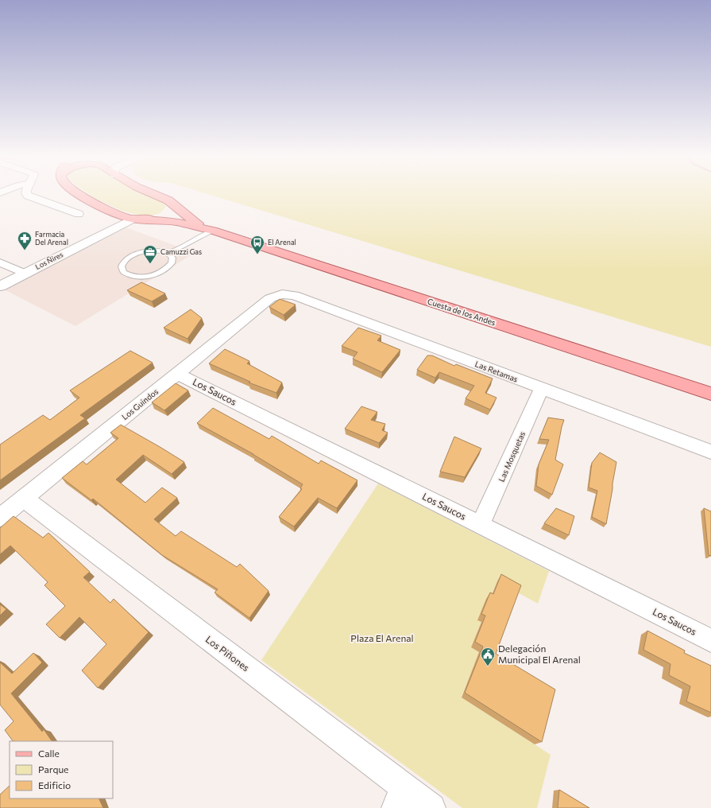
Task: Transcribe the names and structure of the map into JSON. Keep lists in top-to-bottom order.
{
  "streets": {
    "main road": ["Cuesta de los Andes"],
    "street": [
      "Los Ñires",
      "Las Retamas",
      "Los Saucos",
      "Los Guindos",
      "Las Mosquetas",
      "Los Piñones"
    ]
  },
  "crossings": [
    ["Los Ñires", "Cuesta de los Andes"],
    ["Las Retamas", "Los Guindos"],
    ["Las Retamas", "Las Mosquetas"],
    ["Los Saucos", "Los Guindos"],
    ["Los Saucos", "Las Mosquetas"],
    ["Los Guindos", "Los Piñones"]
  ],
  "parks": ["Plaza El Arenal"],
  "places": {
    "pharmacy": ["Farmacia Del Arenal"],
    "bus stop": ["El Arenal"],
    "office": ["Camuzzi Gas"],
    "public building": ["Delegación Municipal El Arenal"]
  },
  "legend": ["Calle", "Parque", "Edificio"]
}
